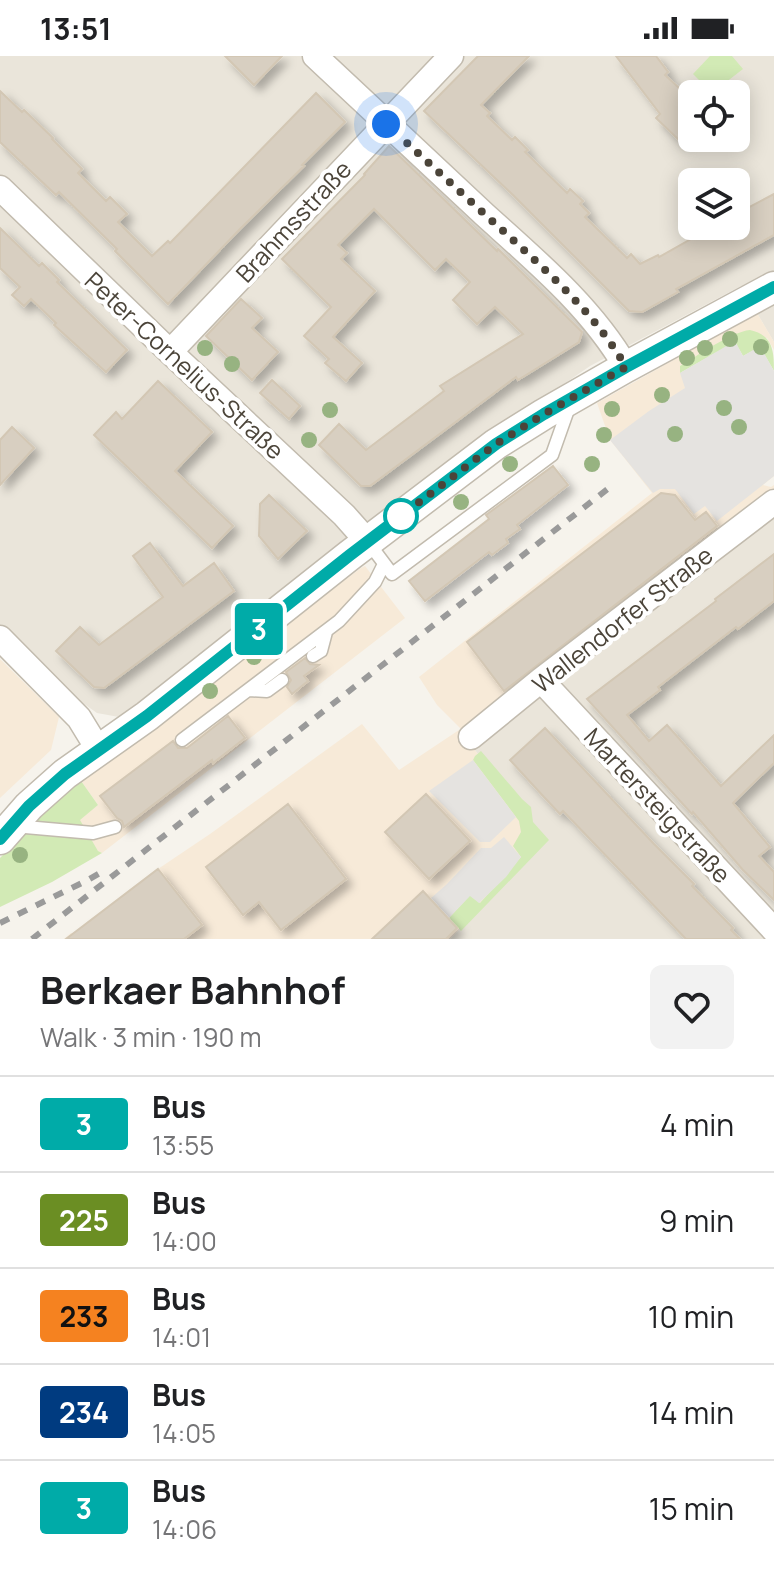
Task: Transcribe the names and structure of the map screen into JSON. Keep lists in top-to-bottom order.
{
  "streets": {
    "street": [
      "Brahmsstraße",
      "Peter-Cornelius-Straße",
      "Wallendorfer Straße",
      "Martersteigstraße"
    ]
  },
  "crossings": [
    ["Brahmsstraße", "Peter-Cornelius-Straße"],
    ["Wallendorfer Straße", "Martersteigstraße"]
  ],
  "lines": ["bus line 3"],
  "page": {
    "status": "13:51",
    "on_map": "3",
    "heading": ["Berkaer Bahnhof", "Walk · 3 min · 190 m"],
    "list": [
      {
        "mark": "3",
        "name": "Bus",
        "note": "13:55",
        "value": "4 min"
      },
      {
        "mark": "225",
        "name": "Bus",
        "note": "14:00",
        "value": "9 min"
      },
      {
        "mark": "233",
        "name": "Bus",
        "note": "14:01",
        "value": "10 min"
      },
      {
        "mark": "234",
        "name": "Bus",
        "note": "14:05",
        "value": "14 min"
      },
      {
        "mark": "3",
        "name": "Bus",
        "note": "14:06",
        "value": "15 min"
      }
    ]
  }
}
